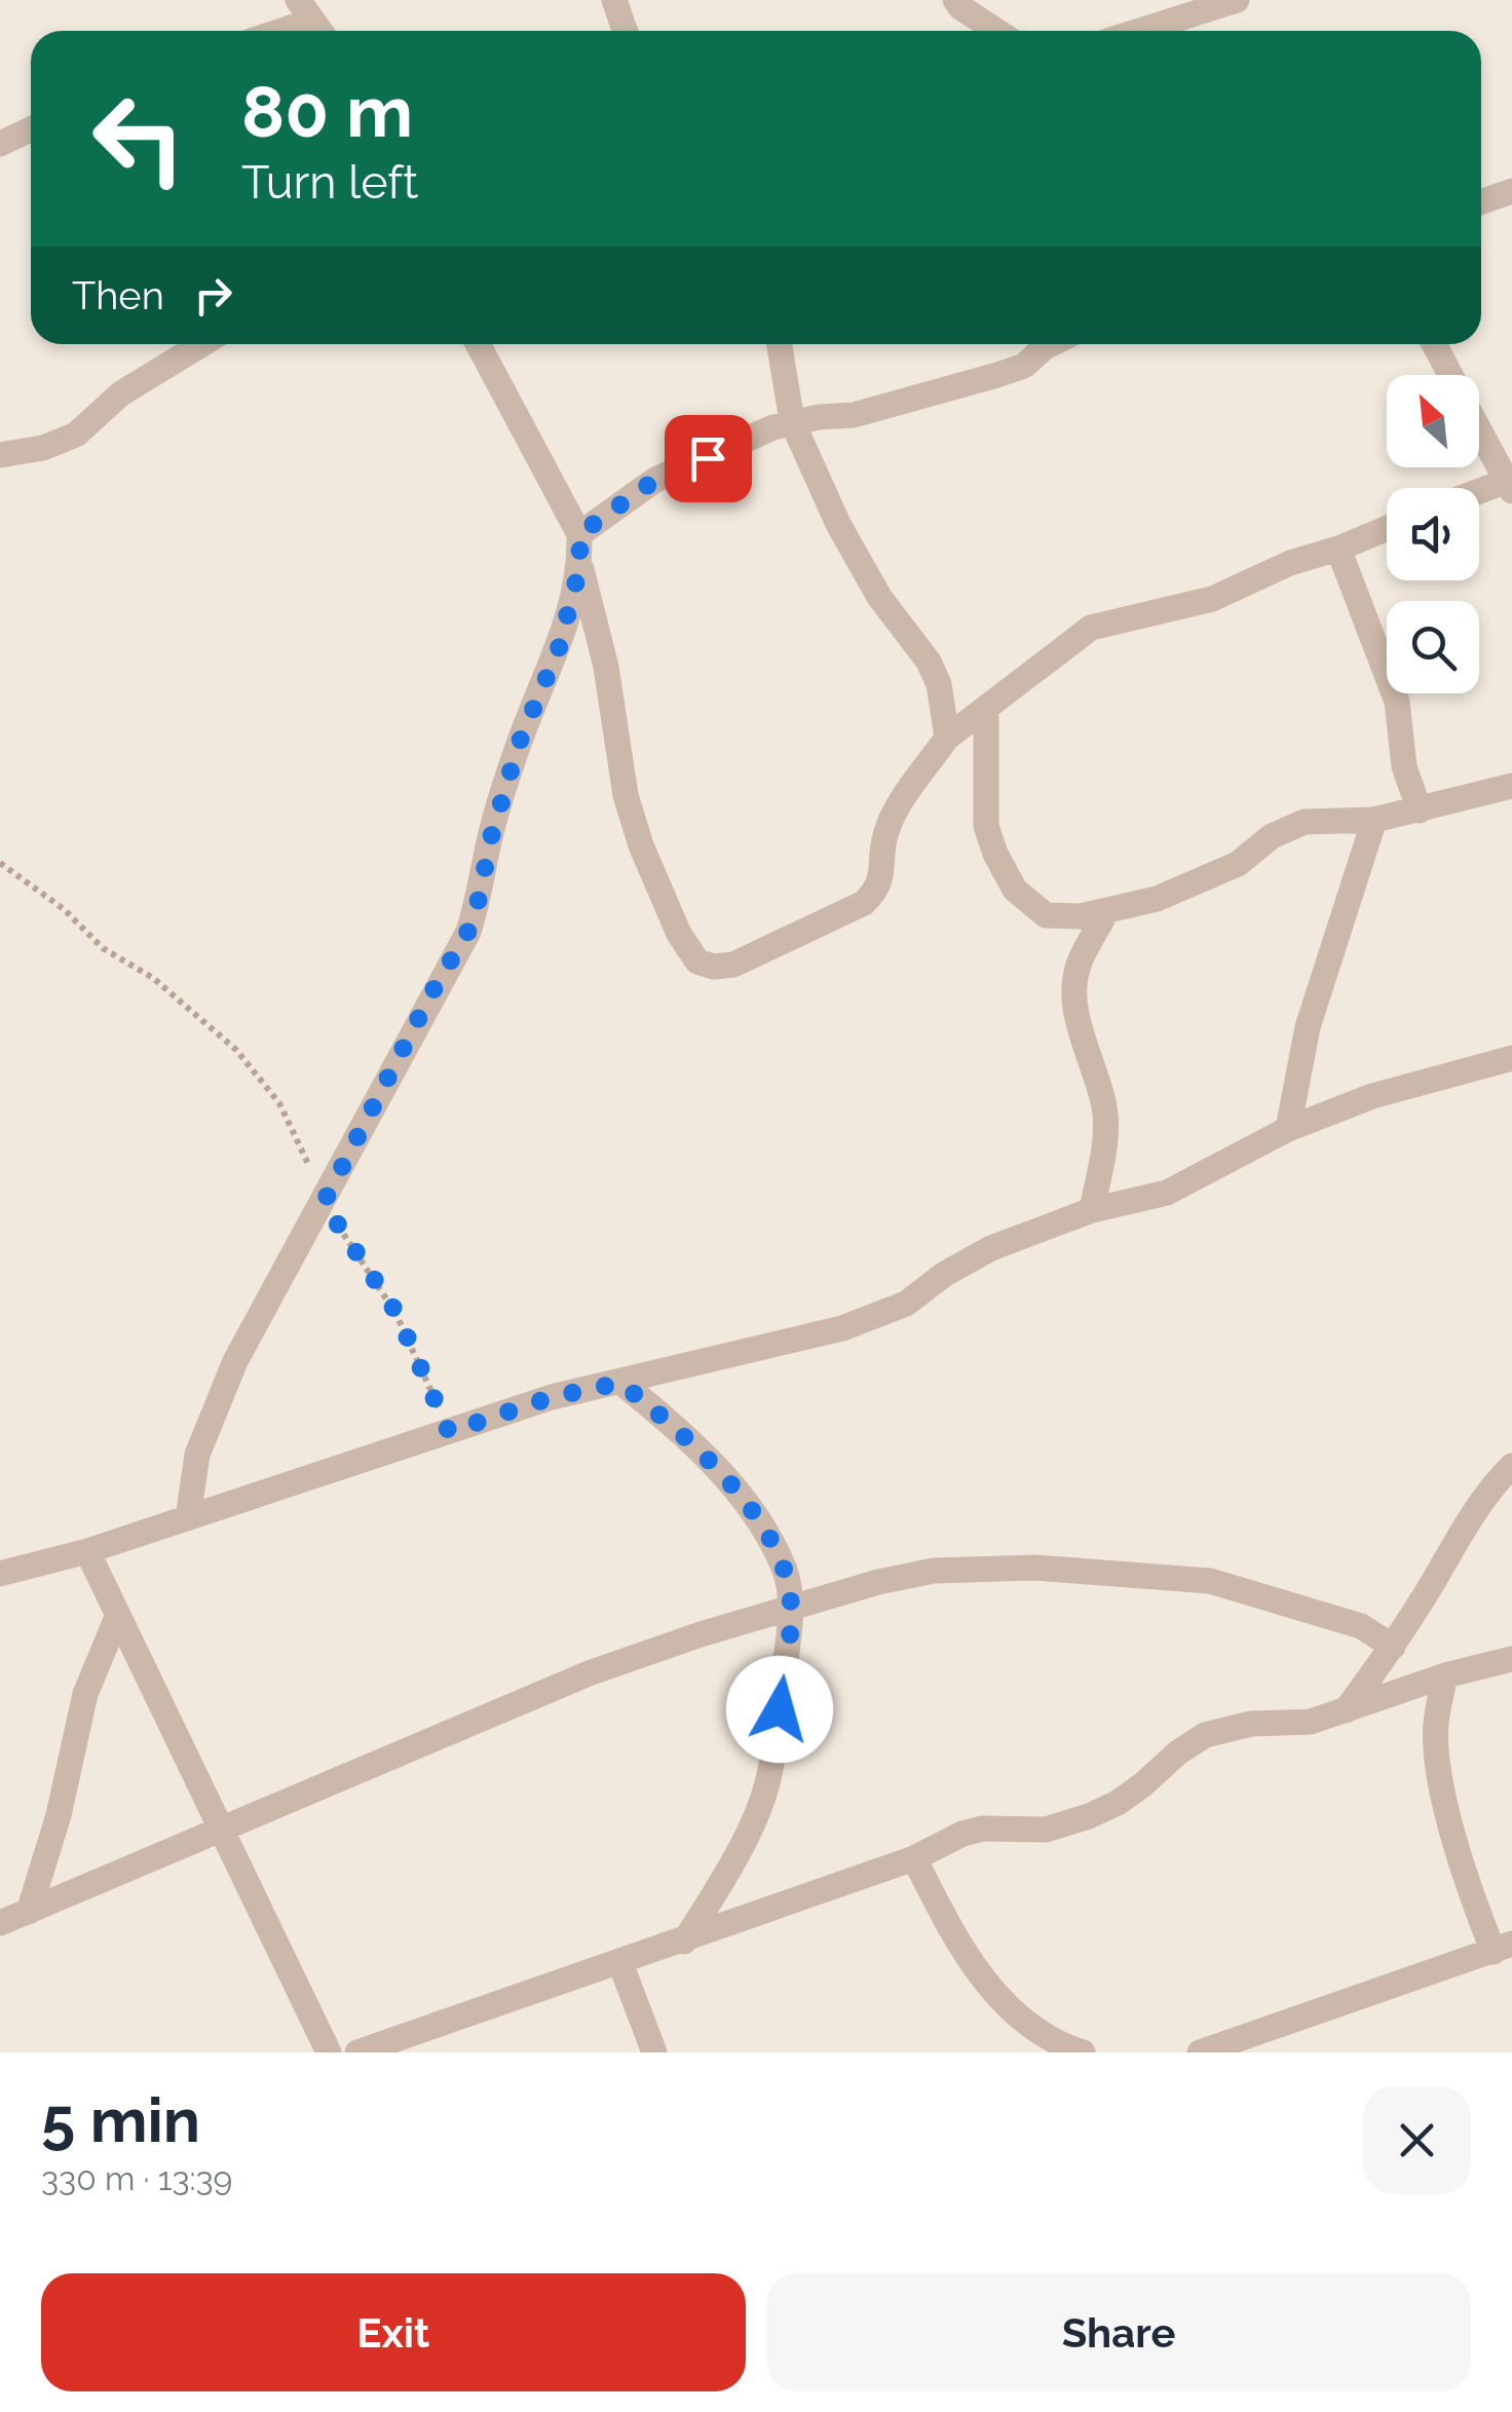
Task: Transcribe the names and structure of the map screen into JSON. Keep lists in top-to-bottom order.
{
  "north": "top left",
  "page": {
    "turn": ["80 m", "Turn left"],
    "then": "Then",
    "heading": ["5 min", "330 m · 13:39"],
    "buttons": ["Exit", "Share"]
  }
}
